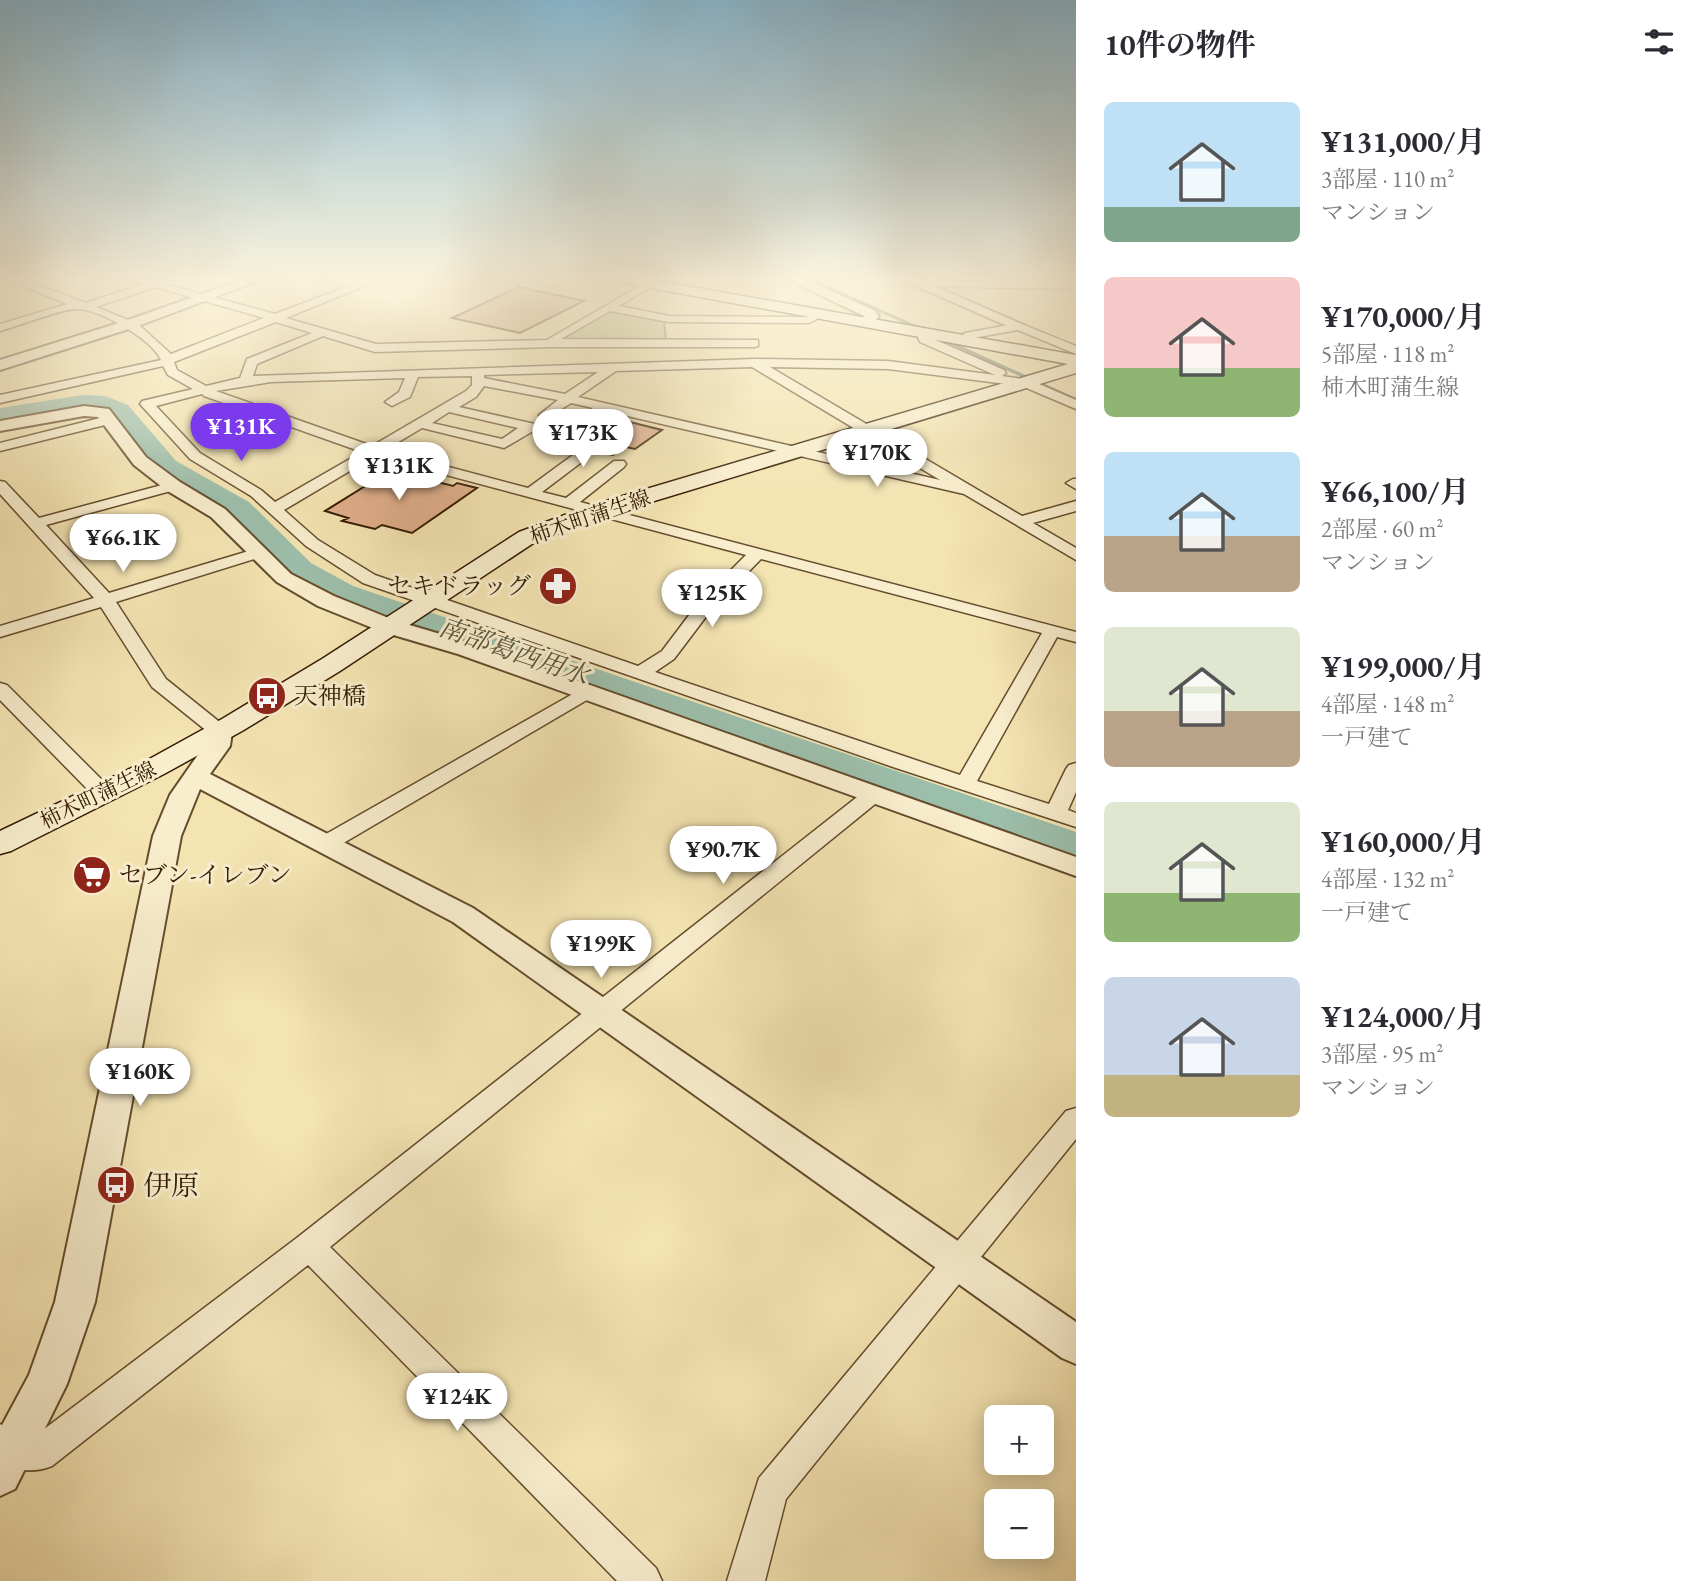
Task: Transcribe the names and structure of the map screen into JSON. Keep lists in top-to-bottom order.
{
  "streets": {
    "main road": ["柿木町蒲生線"]
  },
  "water": ["南部葛西用水"],
  "places": {
    "pharmacy": ["セキドラッグ"],
    "bus stop": ["天神橋", "伊原"],
    "supermarket": ["セブン-イレブン"]
  },
  "page": {
    "heading": "10件の物件",
    "list": [
      {
        "name": "¥131,000/月",
        "note": "3部屋 · 110 m² · マンション"
      },
      {
        "name": "¥170,000/月",
        "note": "5部屋 · 118 m² · 柿木町蒲生線"
      },
      {
        "name": "¥66,100/月",
        "note": "2部屋 · 60 m² · マンション"
      },
      {
        "name": "¥199,000/月",
        "note": "4部屋 · 148 m² · 一戸建て"
      },
      {
        "name": "¥160,000/月",
        "note": "4部屋 · 132 m² · 一戸建て"
      },
      {
        "name": "¥124,000/月",
        "note": "3部屋 · 95 m² · マンション"
      }
    ],
    "price": [
      "¥131K",
      "¥173K",
      "¥170K",
      "¥131K",
      "¥66.1K",
      "¥125K",
      "¥90.7K",
      "¥199K",
      "¥160K",
      "¥124K"
    ],
    "map_buttons": ["+", "−"]
  }
}
